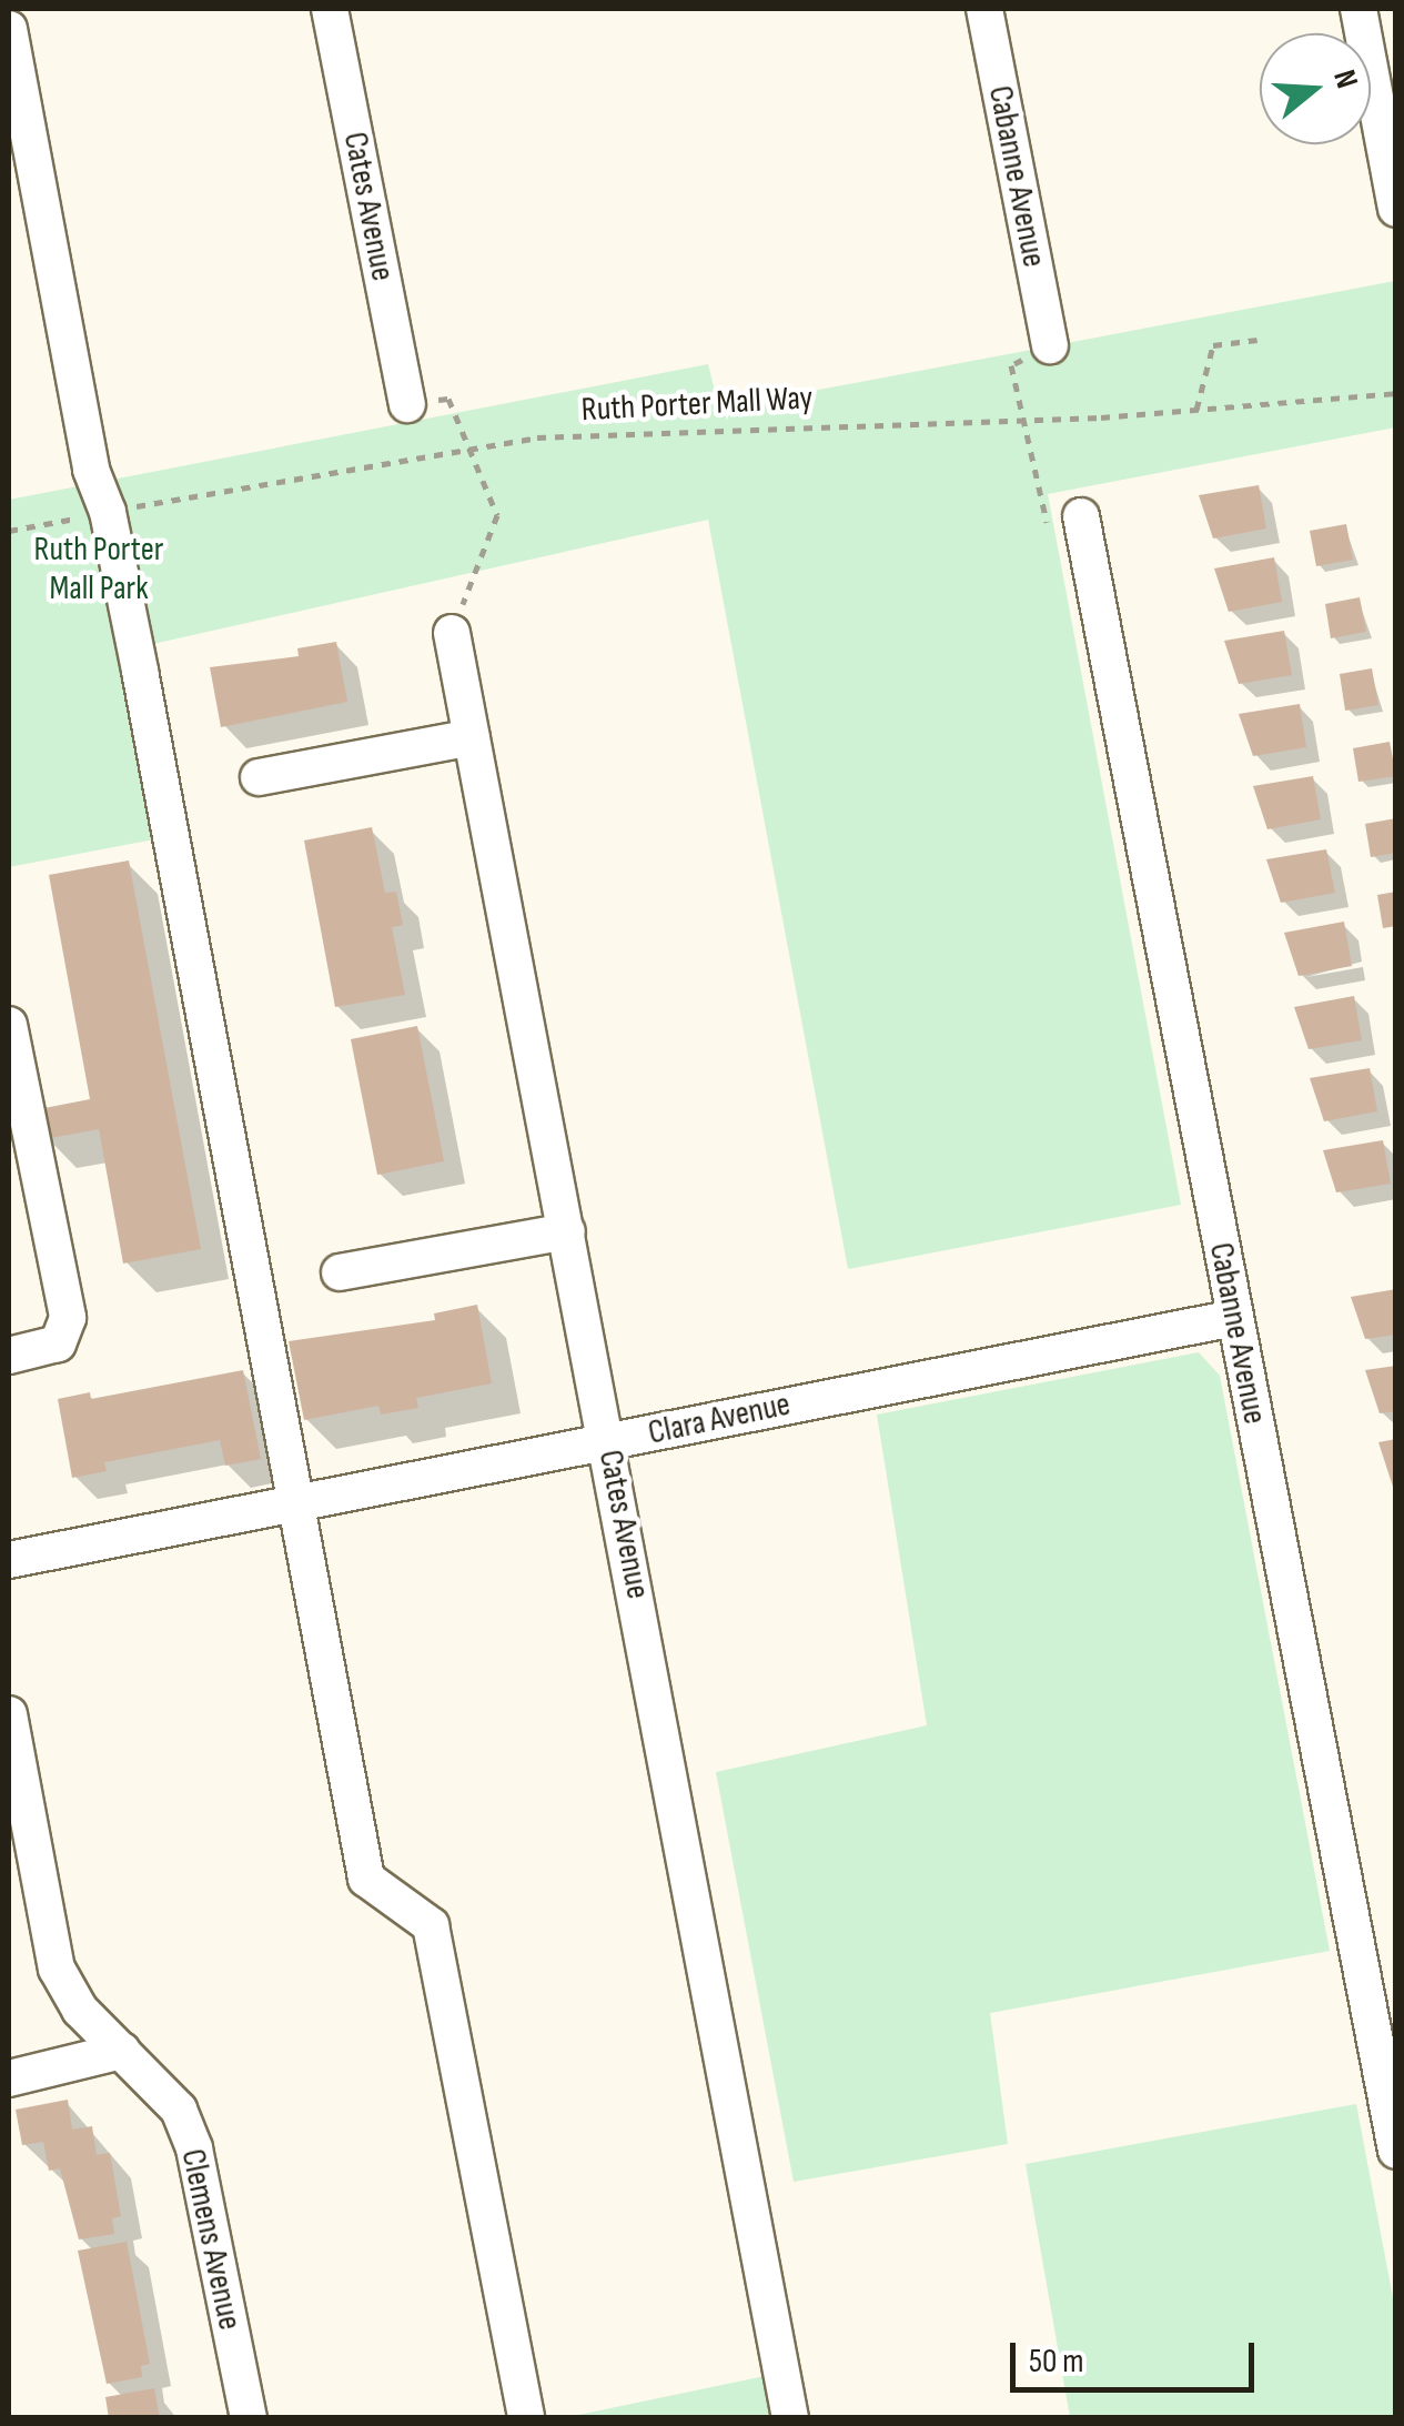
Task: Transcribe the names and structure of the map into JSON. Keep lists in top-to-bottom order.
{
  "streets": {
    "street": [
      "Cabanne Avenue",
      "Cates Avenue",
      "Clara Avenue",
      "Clemens Avenue"
    ],
    "path": ["Ruth Porter Mall Way"]
  },
  "crossings": [
    ["Cabanne Avenue", "Clara Avenue"],
    ["Cates Avenue", "Clara Avenue"]
  ],
  "parks": ["Ruth Porter Mall Park"],
  "scale_bar": "50 m",
  "north": "right"
}
